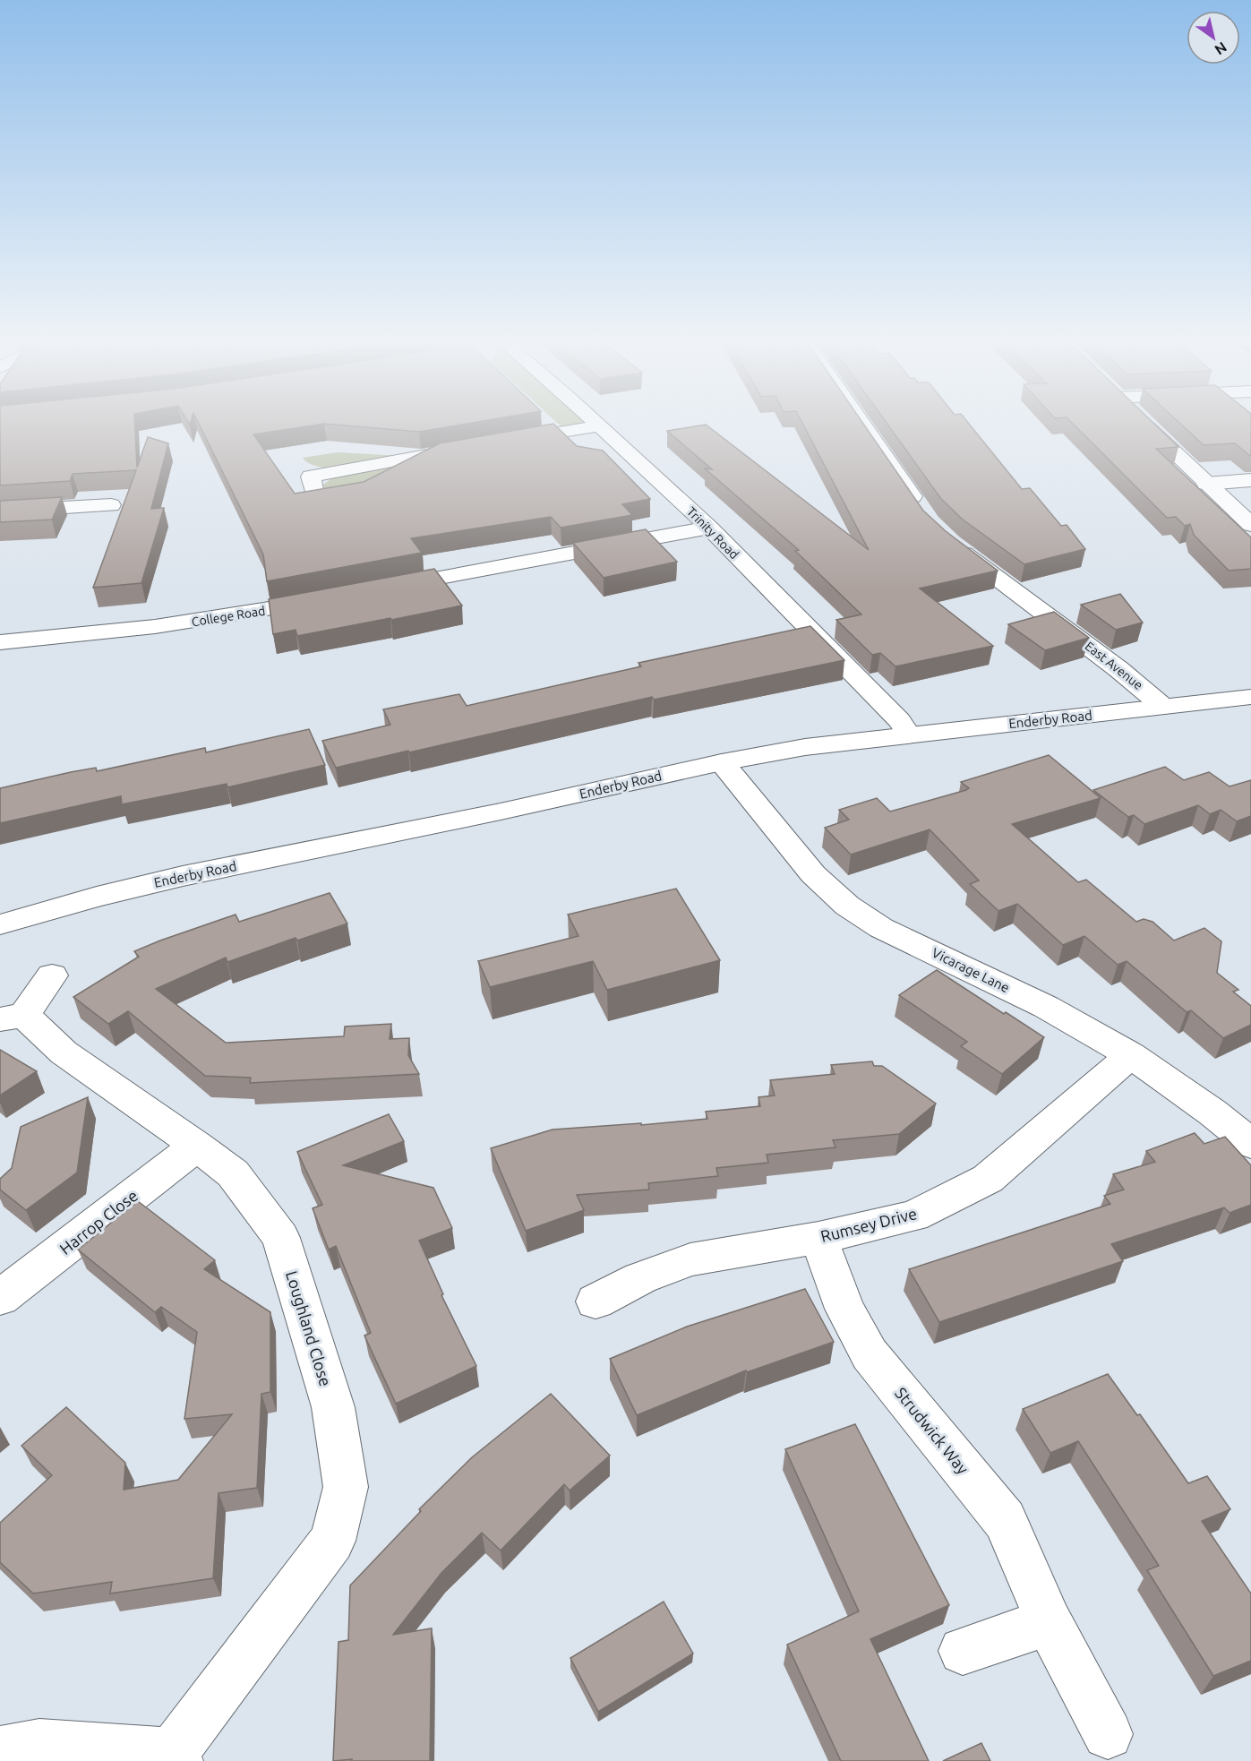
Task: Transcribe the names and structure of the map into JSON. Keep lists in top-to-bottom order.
{
  "streets": {
    "street": [
      "Trinity Road",
      "College Road",
      "East Avenue",
      "Enderby Road",
      "Vicarage Lane",
      "Harrop Close",
      "Rumsey Drive",
      "Loughland Close",
      "Strudwick Way"
    ]
  },
  "crossings": [
    ["Trinity Road", "Enderby Road"],
    ["East Avenue", "Enderby Road"],
    ["Enderby Road", "Vicarage Lane"],
    ["Vicarage Lane", "Rumsey Drive"],
    ["Harrop Close", "Loughland Close"],
    ["Rumsey Drive", "Strudwick Way"]
  ],
  "north": "bottom right"
}
